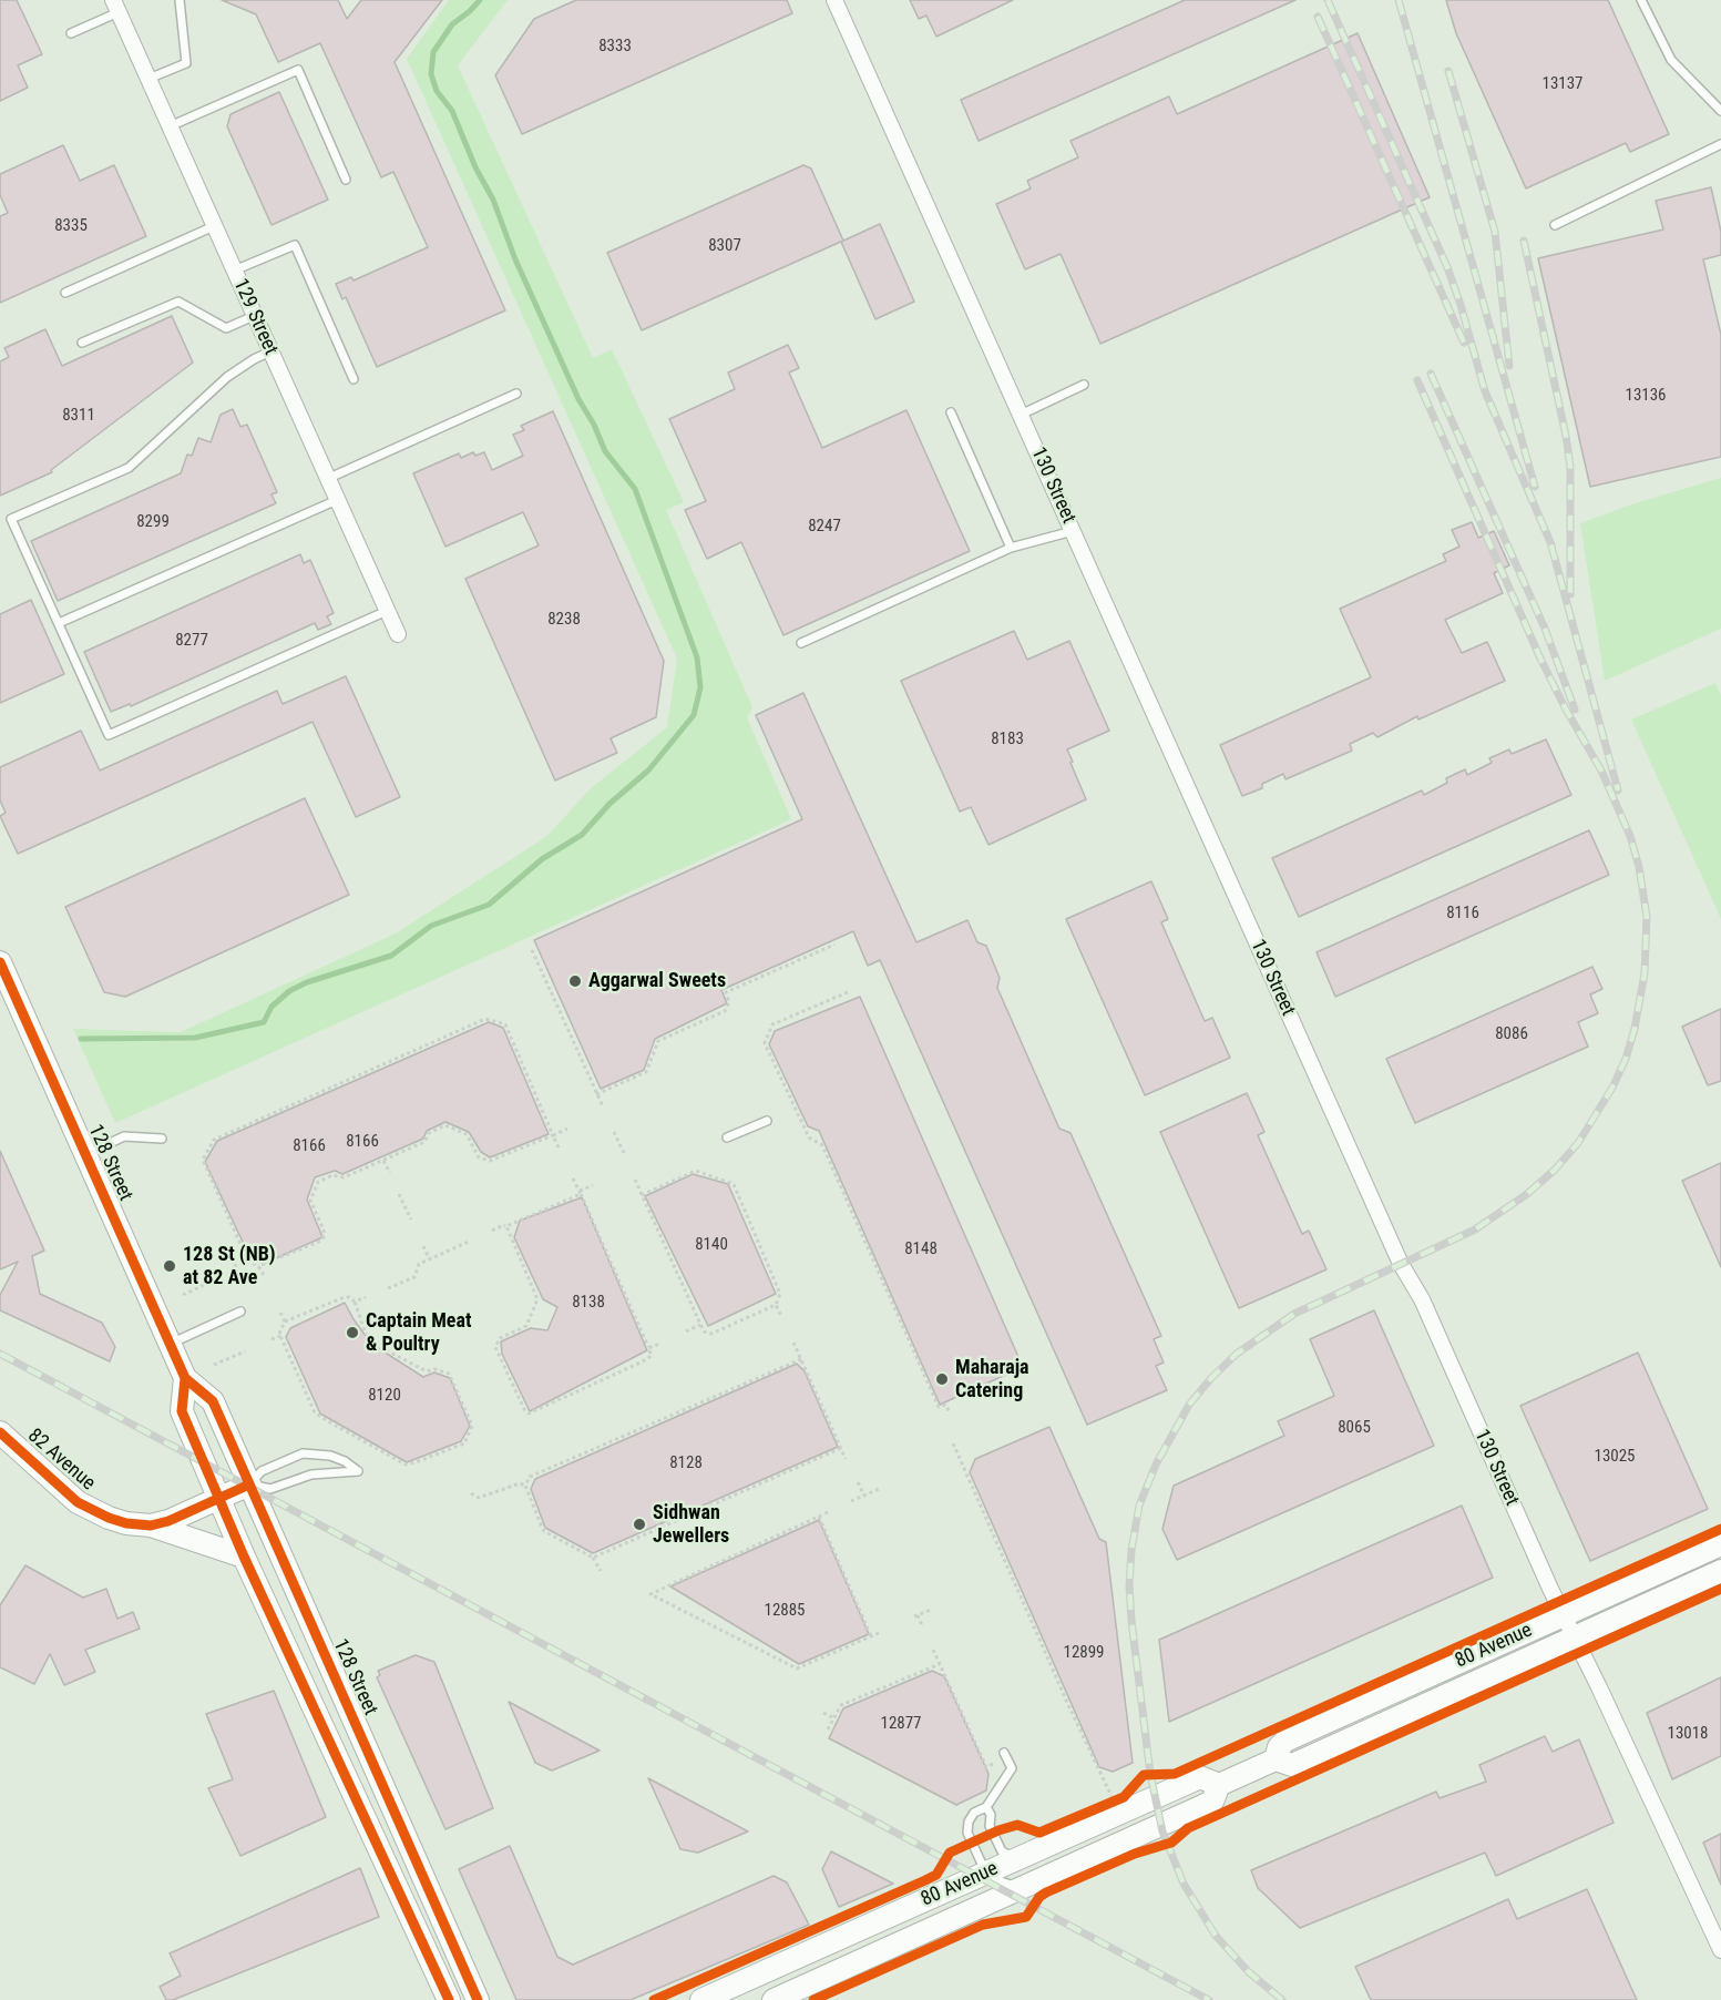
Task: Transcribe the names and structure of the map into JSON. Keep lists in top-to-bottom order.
{
  "streets": {
    "main road": ["128 Street", "82 Avenue", "80 Avenue"],
    "street": ["129 Street", "130 Street"]
  },
  "crossings": [
    ["130 Street", "80 Avenue"],
    ["128 Street", "82 Avenue"]
  ],
  "places": [
    "Aggarwal Sweets",
    "128 St (NB) at 82 Ave",
    "Captain Meat & Poultry",
    "Maharaja Catering",
    "Sidhwan Jewellers"
  ],
  "house_numbers": [
    "8333",
    "13137",
    "8335",
    "8307",
    "13136",
    "8311",
    "8299",
    "8247",
    "8238",
    "8277",
    "8183",
    "8116",
    "8086",
    "8166",
    "8166",
    "8140",
    "8148",
    "8138",
    "8120",
    "8065",
    "13025",
    "8128",
    "12885",
    "12899",
    "12877",
    "13018"
  ]
}
